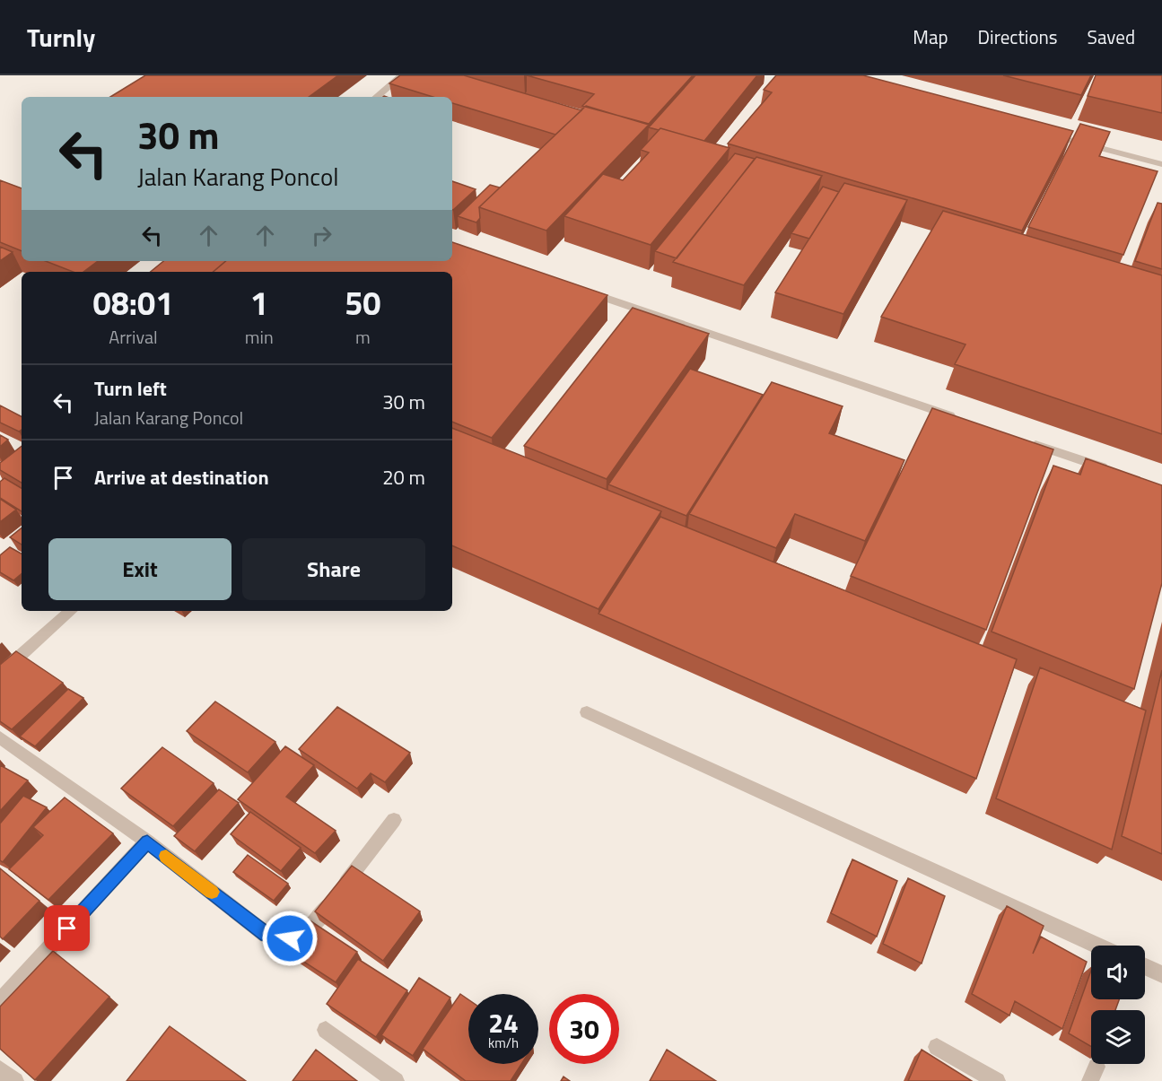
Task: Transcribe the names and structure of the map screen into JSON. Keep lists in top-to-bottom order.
{
  "page": {
    "header": "Turnly",
    "nav": ["Map", "Directions", "Saved"],
    "turn": ["30 m", "Jalan Karang Poncol"],
    "eta": [
      "08:01",
      "Arrival",
      "1",
      "min",
      "50",
      "m"
    ],
    "list": [
      {
        "name": "Turn left",
        "note": "Jalan Karang Poncol",
        "value": "30 m"
      },
      {
        "name": "Arrive at destination",
        "value": "20 m"
      }
    ],
    "buttons": ["Exit", "Share"],
    "speed": "24 km/h",
    "limit": "30"
  }
}
